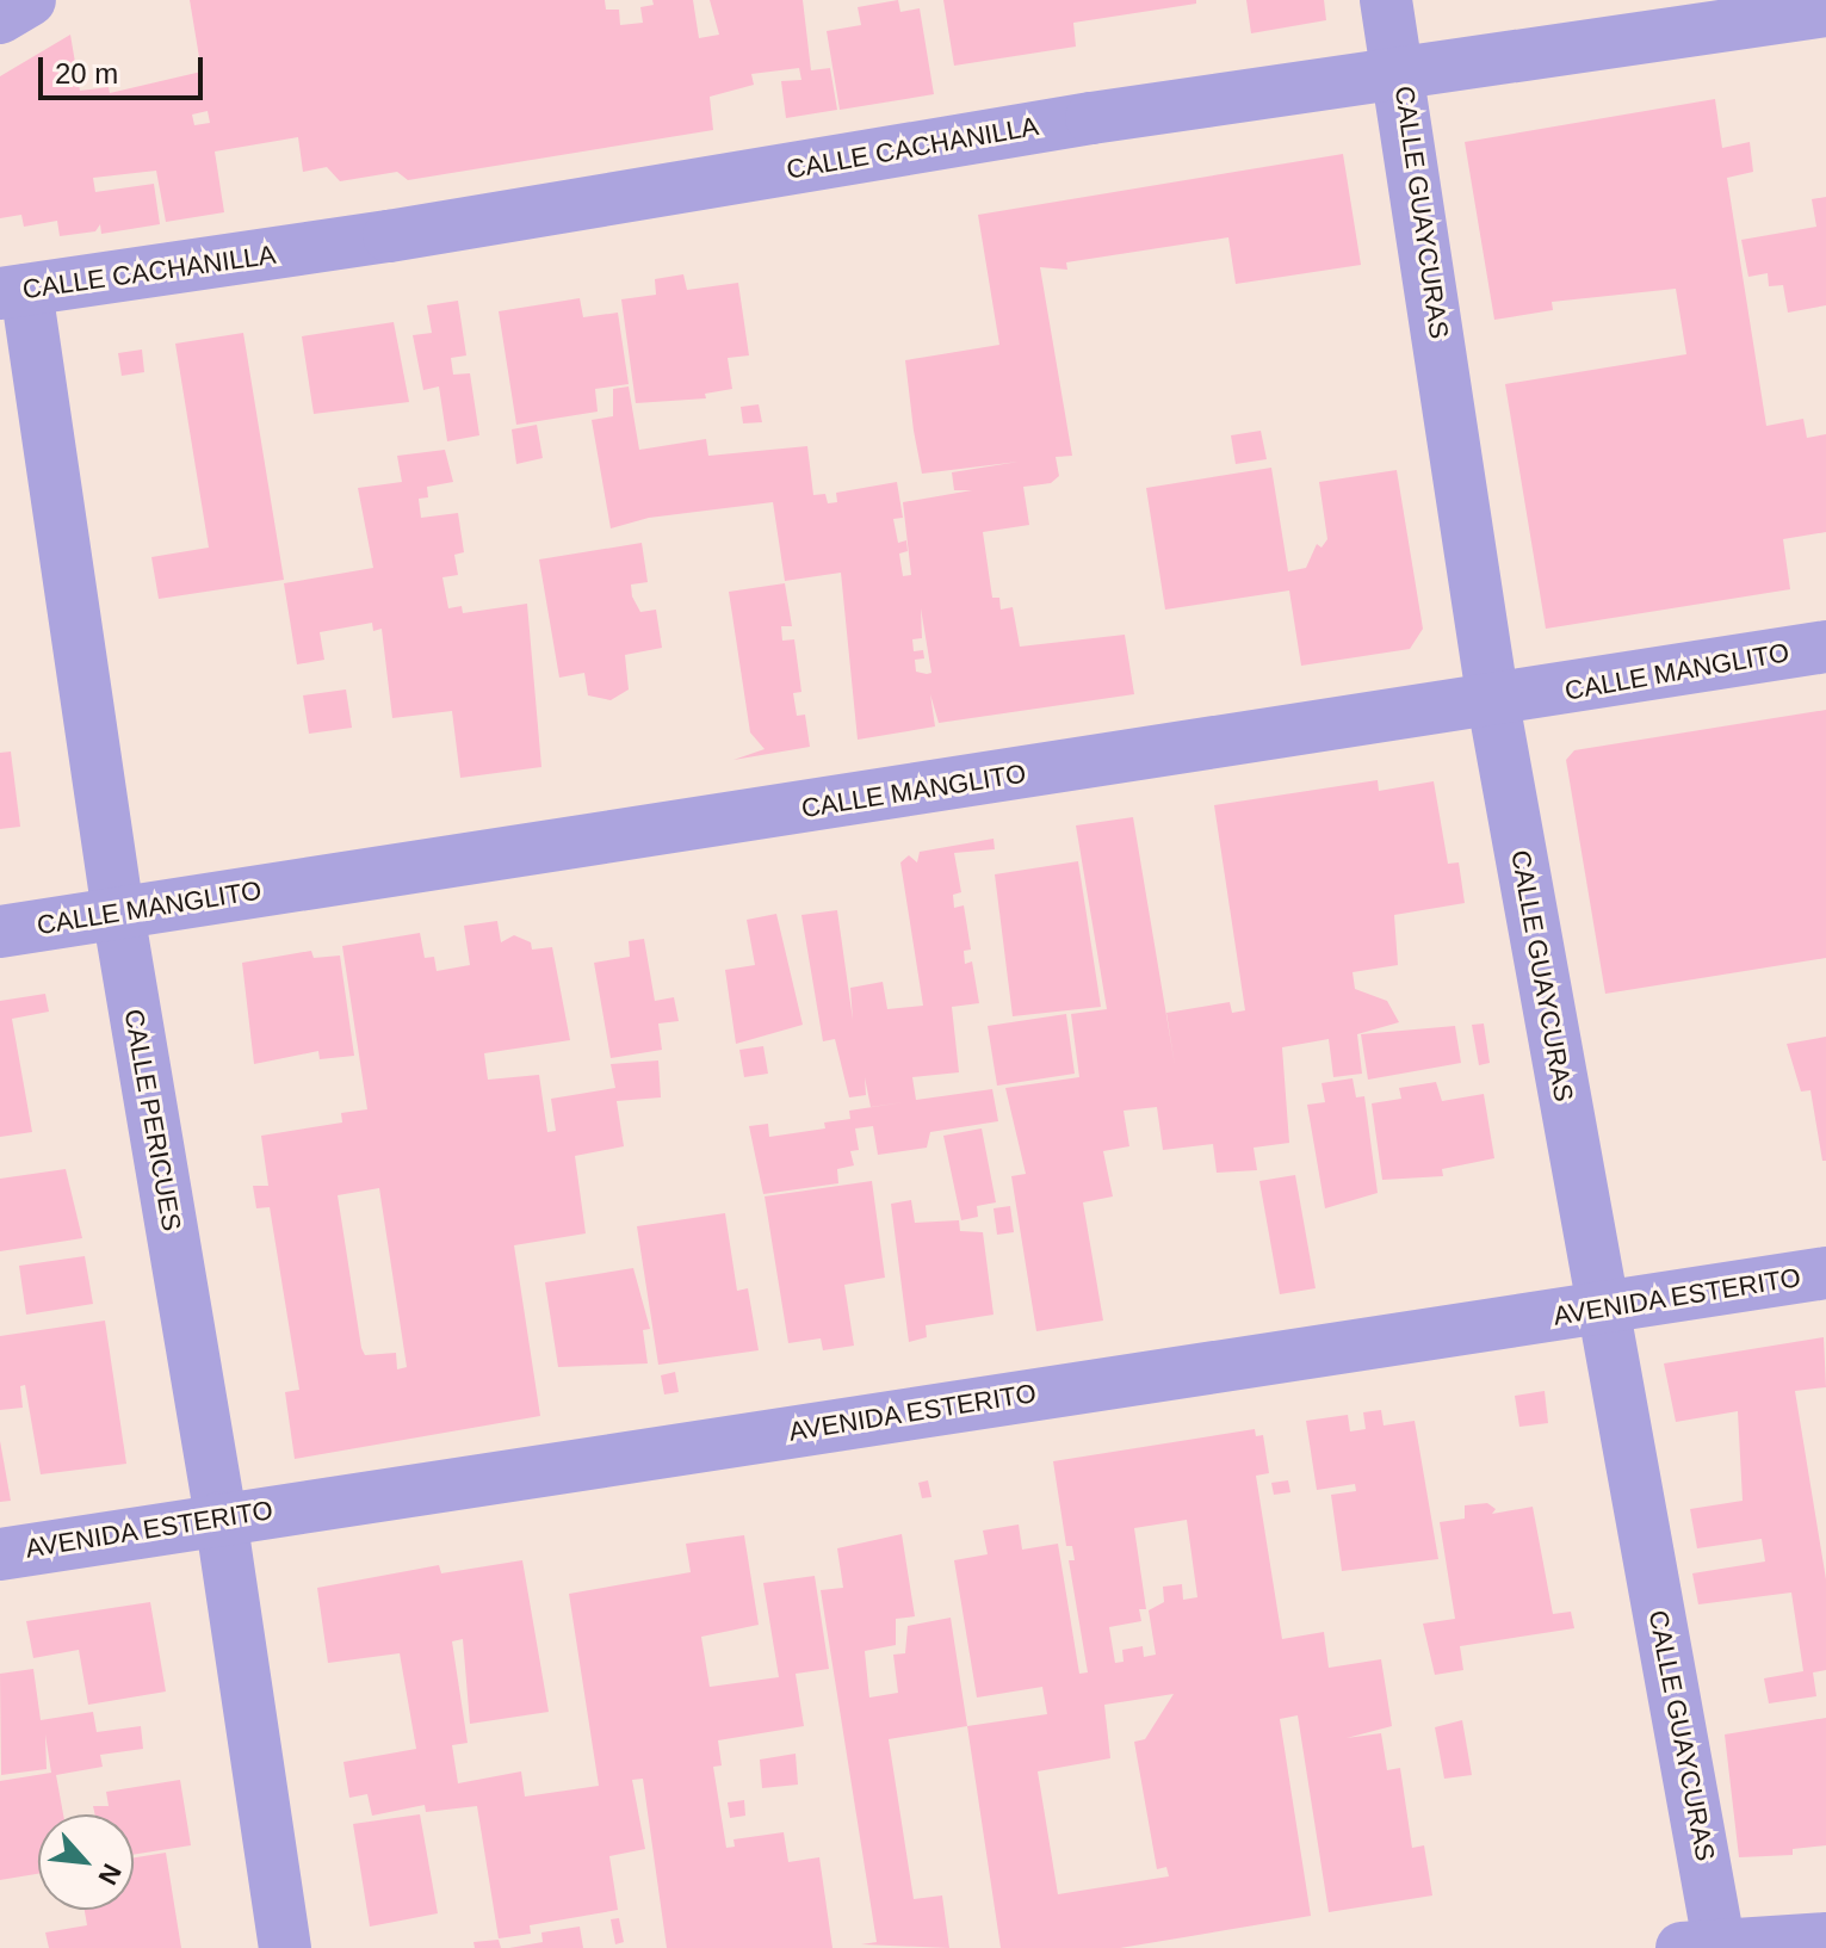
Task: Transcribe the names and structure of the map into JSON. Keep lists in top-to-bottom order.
{
  "streets": {
    "street": [
      "CALLE CACHANILLA",
      "CALLE GUAYCURAS",
      "CALLE MANGLITO",
      "CALLE PERICUES",
      "AVENIDA ESTERITO"
    ]
  },
  "crossings": [
    ["CALLE CACHANILLA", "CALLE GUAYCURAS"],
    ["CALLE CACHANILLA", "CALLE PERICUES"],
    ["CALLE GUAYCURAS", "CALLE MANGLITO"],
    ["CALLE GUAYCURAS", "AVENIDA ESTERITO"],
    ["CALLE MANGLITO", "CALLE PERICUES"],
    ["CALLE PERICUES", "AVENIDA ESTERITO"]
  ],
  "scale_bar": "20 m",
  "north": "bottom right"
}
